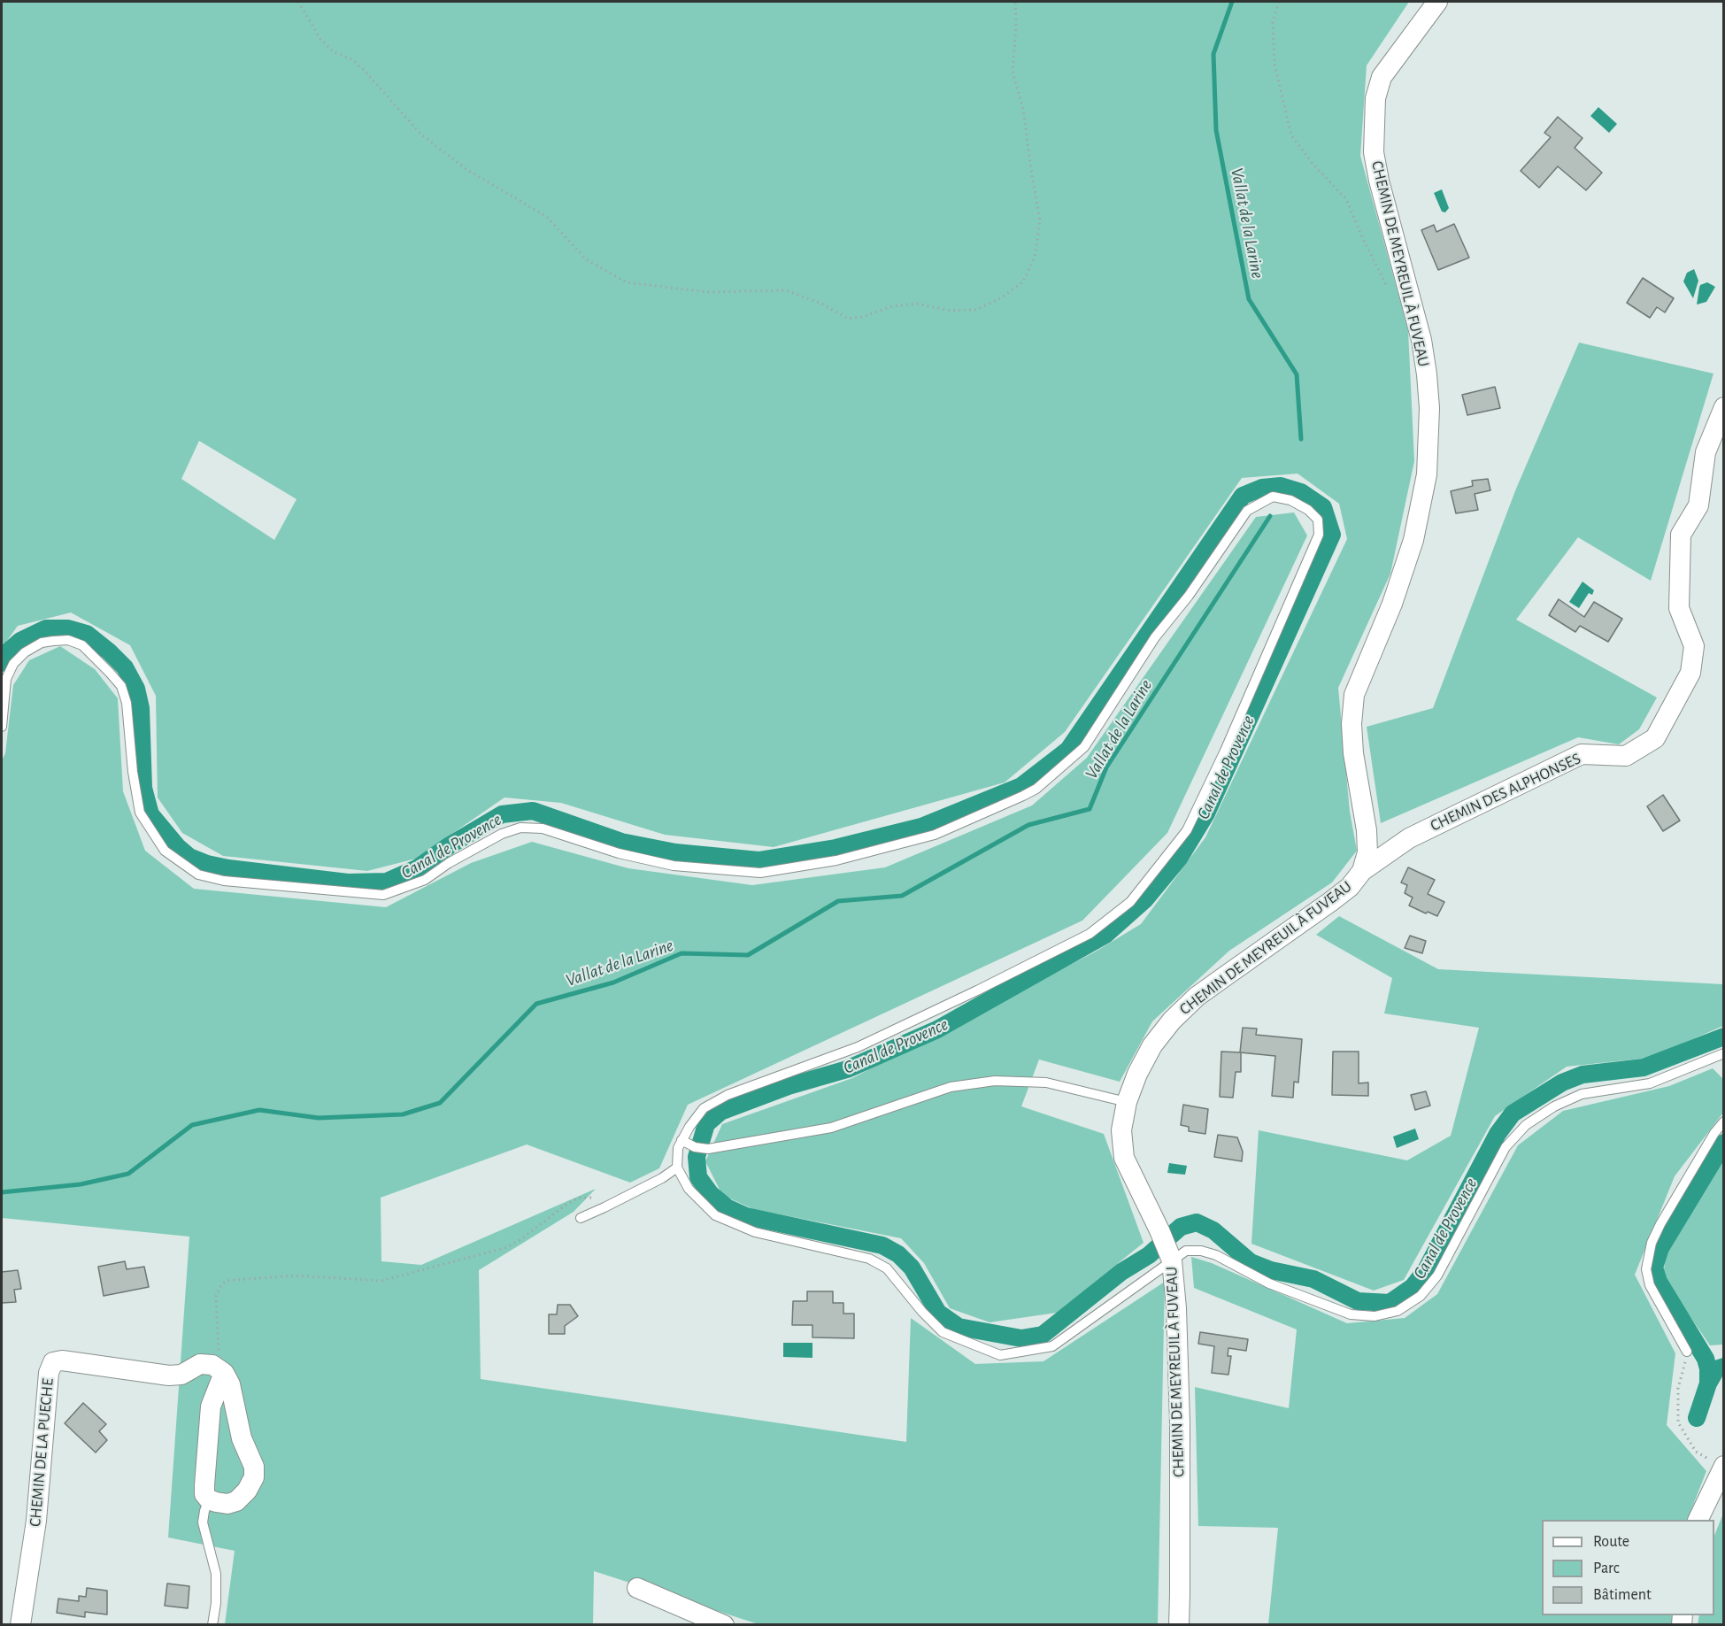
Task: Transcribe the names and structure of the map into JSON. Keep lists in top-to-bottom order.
{
  "streets": {
    "street": ["CHEMIN DE MEYREUIL À FUVEAU", "CHEMIN DES ALPHONSES", "CHEMIN DE LA PUECHE"]
  },
  "crossings": [
    ["CHEMIN DE MEYREUIL À FUVEAU", "CHEMIN DES ALPHONSES"]
  ],
  "water": ["Vallat de la Larine", "Canal de Provence"],
  "legend": ["Route", "Parc", "Bâtiment"]
}
